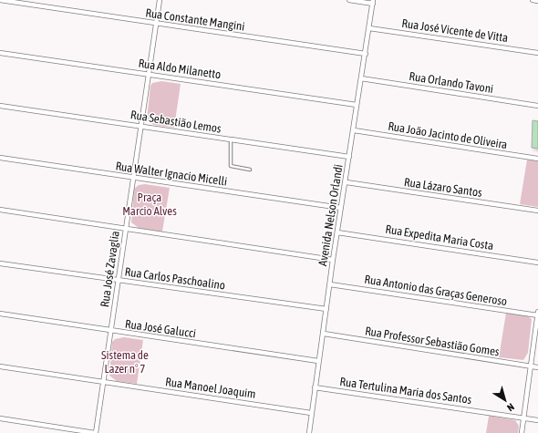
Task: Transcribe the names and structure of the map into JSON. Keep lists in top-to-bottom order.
{
  "streets": {
    "street": [
      "Rua Constante Mangini",
      "Rua José Vicente de Vitta",
      "Rua Aldo Milanetto",
      "Rua Orlando Tavoni",
      "Rua Sebastião Lemos",
      "Rua João Jacinto de Oliveira",
      "Rua Walter Ignacio Micelli",
      "Rua Lázaro Santos",
      "Avenida Nelson Orlandi",
      "Rua Expedita Maria Costa",
      "Rua José Zavaglia",
      "Rua Carlos Paschoalino",
      "Rua Antonio das Graças Generoso",
      "Rua José Galucci",
      "Rua Professor Sebastião Gomes",
      "Rua Manoel Joaquim",
      "Rua Tertulina Maria dos Santos"
    ]
  },
  "crossings": [
    ["Rua Constante Mangini", "Avenida Nelson Orlandi"],
    ["Rua Constante Mangini", "Rua José Zavaglia"],
    ["Rua José Vicente de Vitta", "Avenida Nelson Orlandi"],
    ["Rua Aldo Milanetto", "Avenida Nelson Orlandi"],
    ["Rua Aldo Milanetto", "Rua José Zavaglia"],
    ["Rua Orlando Tavoni", "Avenida Nelson Orlandi"],
    ["Rua Sebastião Lemos", "Avenida Nelson Orlandi"],
    ["Rua Sebastião Lemos", "Rua José Zavaglia"],
    ["Rua João Jacinto de Oliveira", "Avenida Nelson Orlandi"],
    ["Rua Walter Ignacio Micelli", "Avenida Nelson Orlandi"],
    ["Rua Walter Ignacio Micelli", "Rua José Zavaglia"],
    ["Rua Lázaro Santos", "Avenida Nelson Orlandi"],
    ["Avenida Nelson Orlandi", "Rua Expedita Maria Costa"],
    ["Avenida Nelson Orlandi", "Rua Carlos Paschoalino"],
    ["Avenida Nelson Orlandi", "Rua Antonio das Graças Generoso"],
    ["Avenida Nelson Orlandi", "Rua José Galucci"],
    ["Avenida Nelson Orlandi", "Rua Professor Sebastião Gomes"],
    ["Avenida Nelson Orlandi", "Rua Manoel Joaquim"],
    ["Avenida Nelson Orlandi", "Rua Tertulina Maria dos Santos"],
    ["Rua José Zavaglia", "Rua Carlos Paschoalino"],
    ["Rua José Zavaglia", "Rua José Galucci"],
    ["Rua José Zavaglia", "Rua Manoel Joaquim"]
  ],
  "parks": ["Praça Marcio Alves", "Sistema de Lazer nº 7"],
  "north": "bottom right"
}
